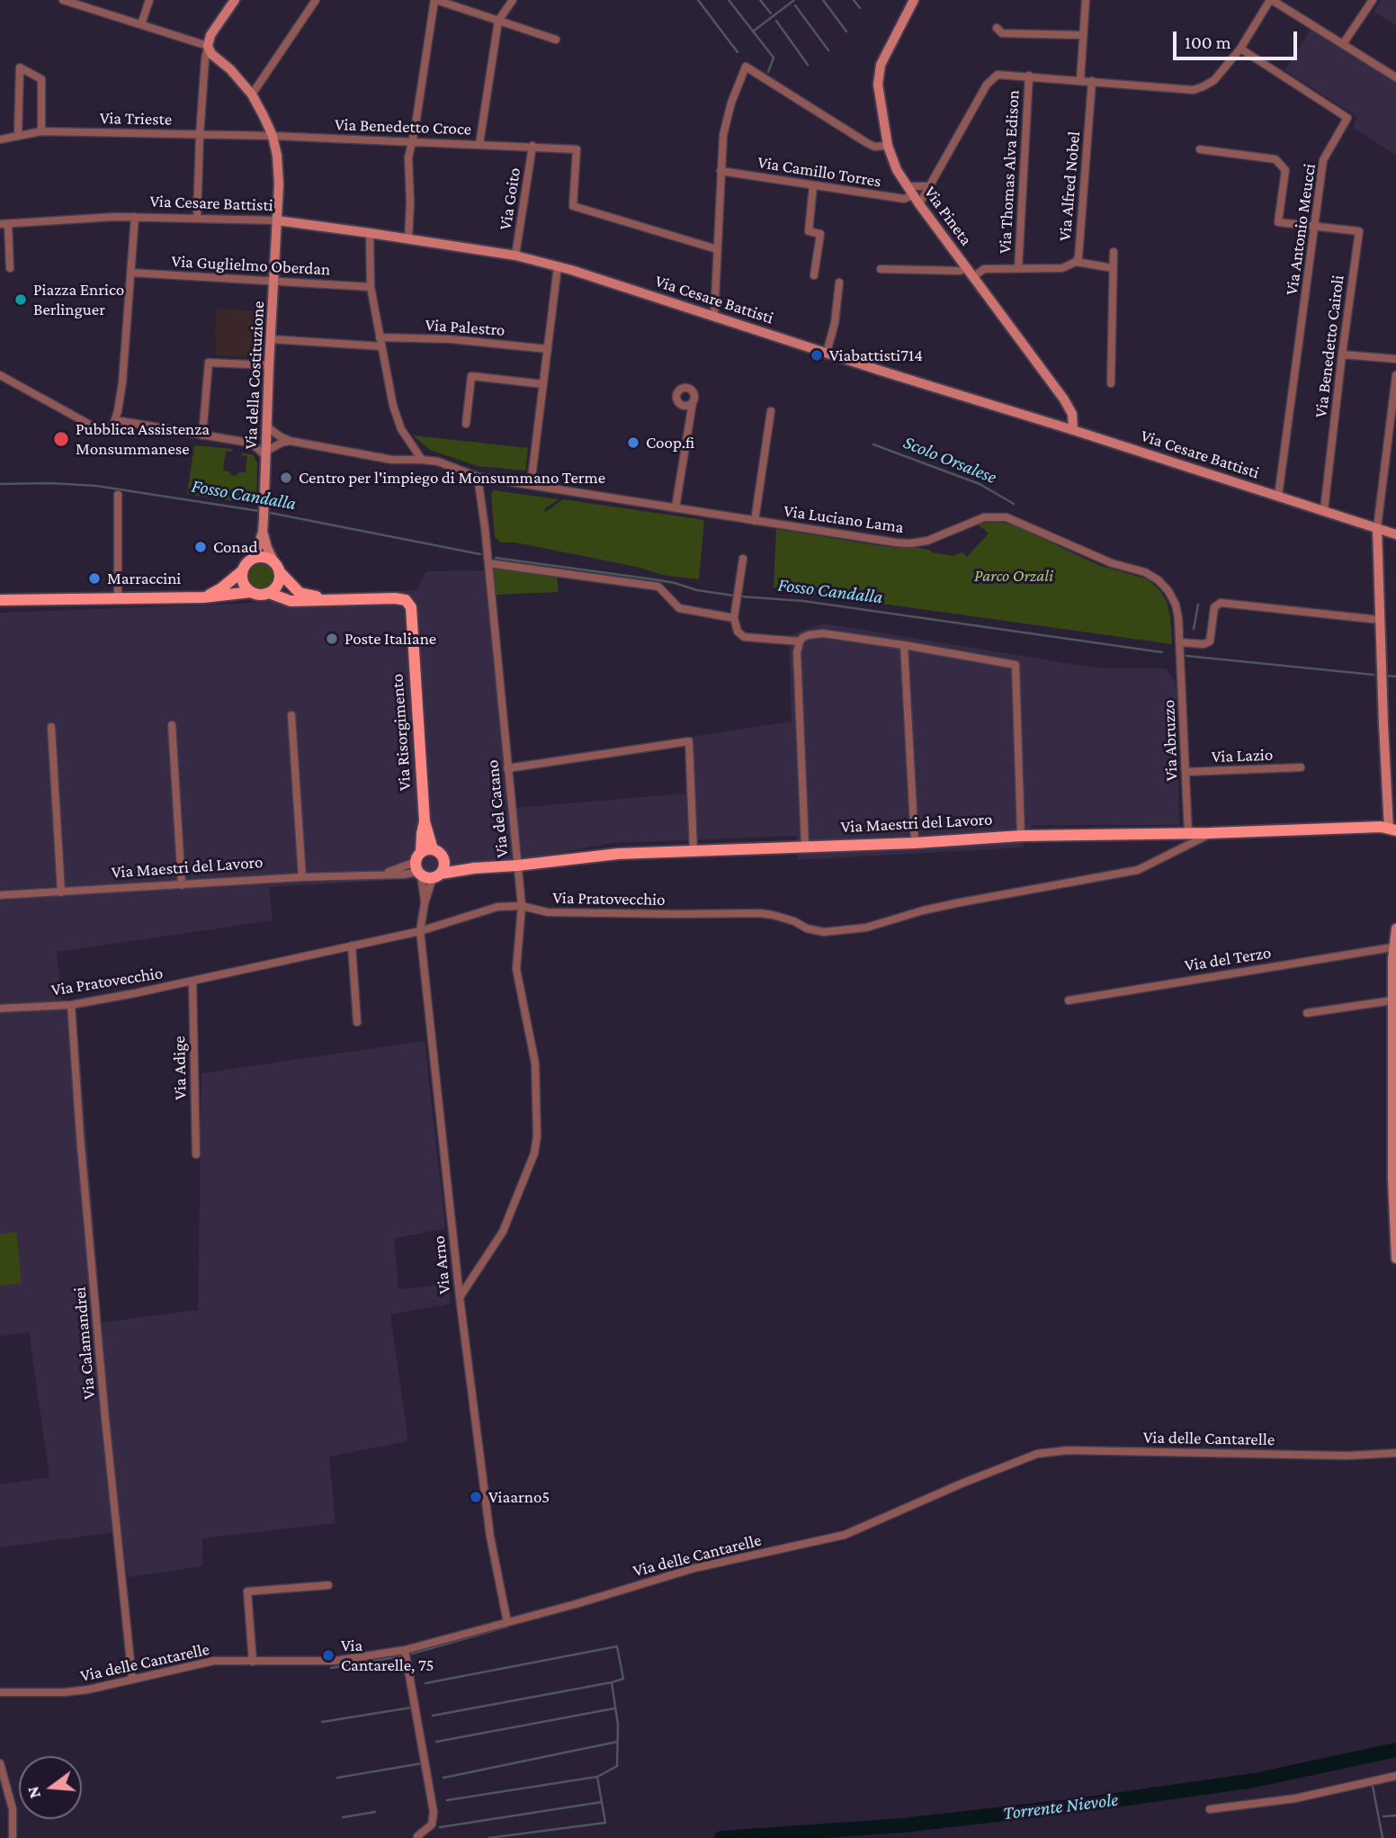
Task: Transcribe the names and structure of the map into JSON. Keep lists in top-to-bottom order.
{
  "streets": {
    "main road": ["Via Risorgimento", "Via Maestri del Lavoro"],
    "street": [
      "Via Trieste",
      "Via Benedetto Croce",
      "Via Camillo Torres",
      "Via Thomas Alva Edison",
      "Via Alfred Nobel",
      "Via Goito",
      "Via Cesare Battisti",
      "Via Pineta",
      "Via Antonio Meucci",
      "Via Guglielmo Oberdan",
      "Via Palestro",
      "Via Benedetto Cairoli",
      "Via della Costituzione",
      "Via Luciano Lama",
      "Via Abruzzo",
      "Via Lazio",
      "Via del Catano",
      "Via Pratovecchio",
      "Via del Terzo",
      "Via Adige",
      "Via Arno",
      "Via Calamandrei",
      "Via delle Cantarelle"
    ]
  },
  "crossings": [
    ["Via Trieste", "Via Benedetto Croce"],
    ["Via Trieste", "Via della Costituzione"],
    ["Via Benedetto Croce", "Via Goito"],
    ["Via Benedetto Croce", "Via della Costituzione"],
    ["Via Camillo Torres", "Via Pineta"],
    ["Via Thomas Alva Edison", "Via Alfred Nobel"],
    ["Via Alfred Nobel", "Via Pineta"],
    ["Via Goito", "Via Cesare Battisti"],
    ["Via Cesare Battisti", "Via Pineta"],
    ["Via Cesare Battisti", "Via Antonio Meucci"],
    ["Via Cesare Battisti", "Via Benedetto Cairoli"],
    ["Via Cesare Battisti", "Via della Costituzione"],
    ["Via Antonio Meucci", "Via Benedetto Cairoli"],
    ["Via Guglielmo Oberdan", "Via della Costituzione"],
    ["Via della Costituzione", "Via Risorgimento"],
    ["Via Luciano Lama", "Via Abruzzo"],
    ["Via Luciano Lama", "Via del Catano"],
    ["Via Risorgimento", "Via Maestri del Lavoro"],
    ["Via Risorgimento", "Via Arno"],
    ["Via Abruzzo", "Via Lazio"],
    ["Via Abruzzo", "Via Maestri del Lavoro"],
    ["Via del Catano", "Via Maestri del Lavoro"],
    ["Via del Catano", "Via Pratovecchio"],
    ["Via del Catano", "Via Arno"],
    ["Via Maestri del Lavoro", "Via Pratovecchio"],
    ["Via Maestri del Lavoro", "Via Arno"],
    ["Via Pratovecchio", "Via Adige"],
    ["Via Pratovecchio", "Via Arno"],
    ["Via Pratovecchio", "Via Calamandrei"],
    ["Via Arno", "Via delle Cantarelle"],
    ["Via Calamandrei", "Via delle Cantarelle"]
  ],
  "water": ["Scolo Orsalese", "Fosso Candalla", "Torrente Nievole"],
  "parks": ["Parco Orzali"],
  "places": [
    "Piazza Enrico Berlinguer",
    "Viabattisti714",
    "Pubblica Assistenza Monsummanese",
    "Coop.fi",
    "Centro per l'impiego di Monsummano Terme",
    "Conad",
    "Marraccini",
    "Poste Italiane",
    "Viaarno5",
    "Via Cantarelle, 75"
  ],
  "scale_bar": "100 m",
  "north": "left"
}
